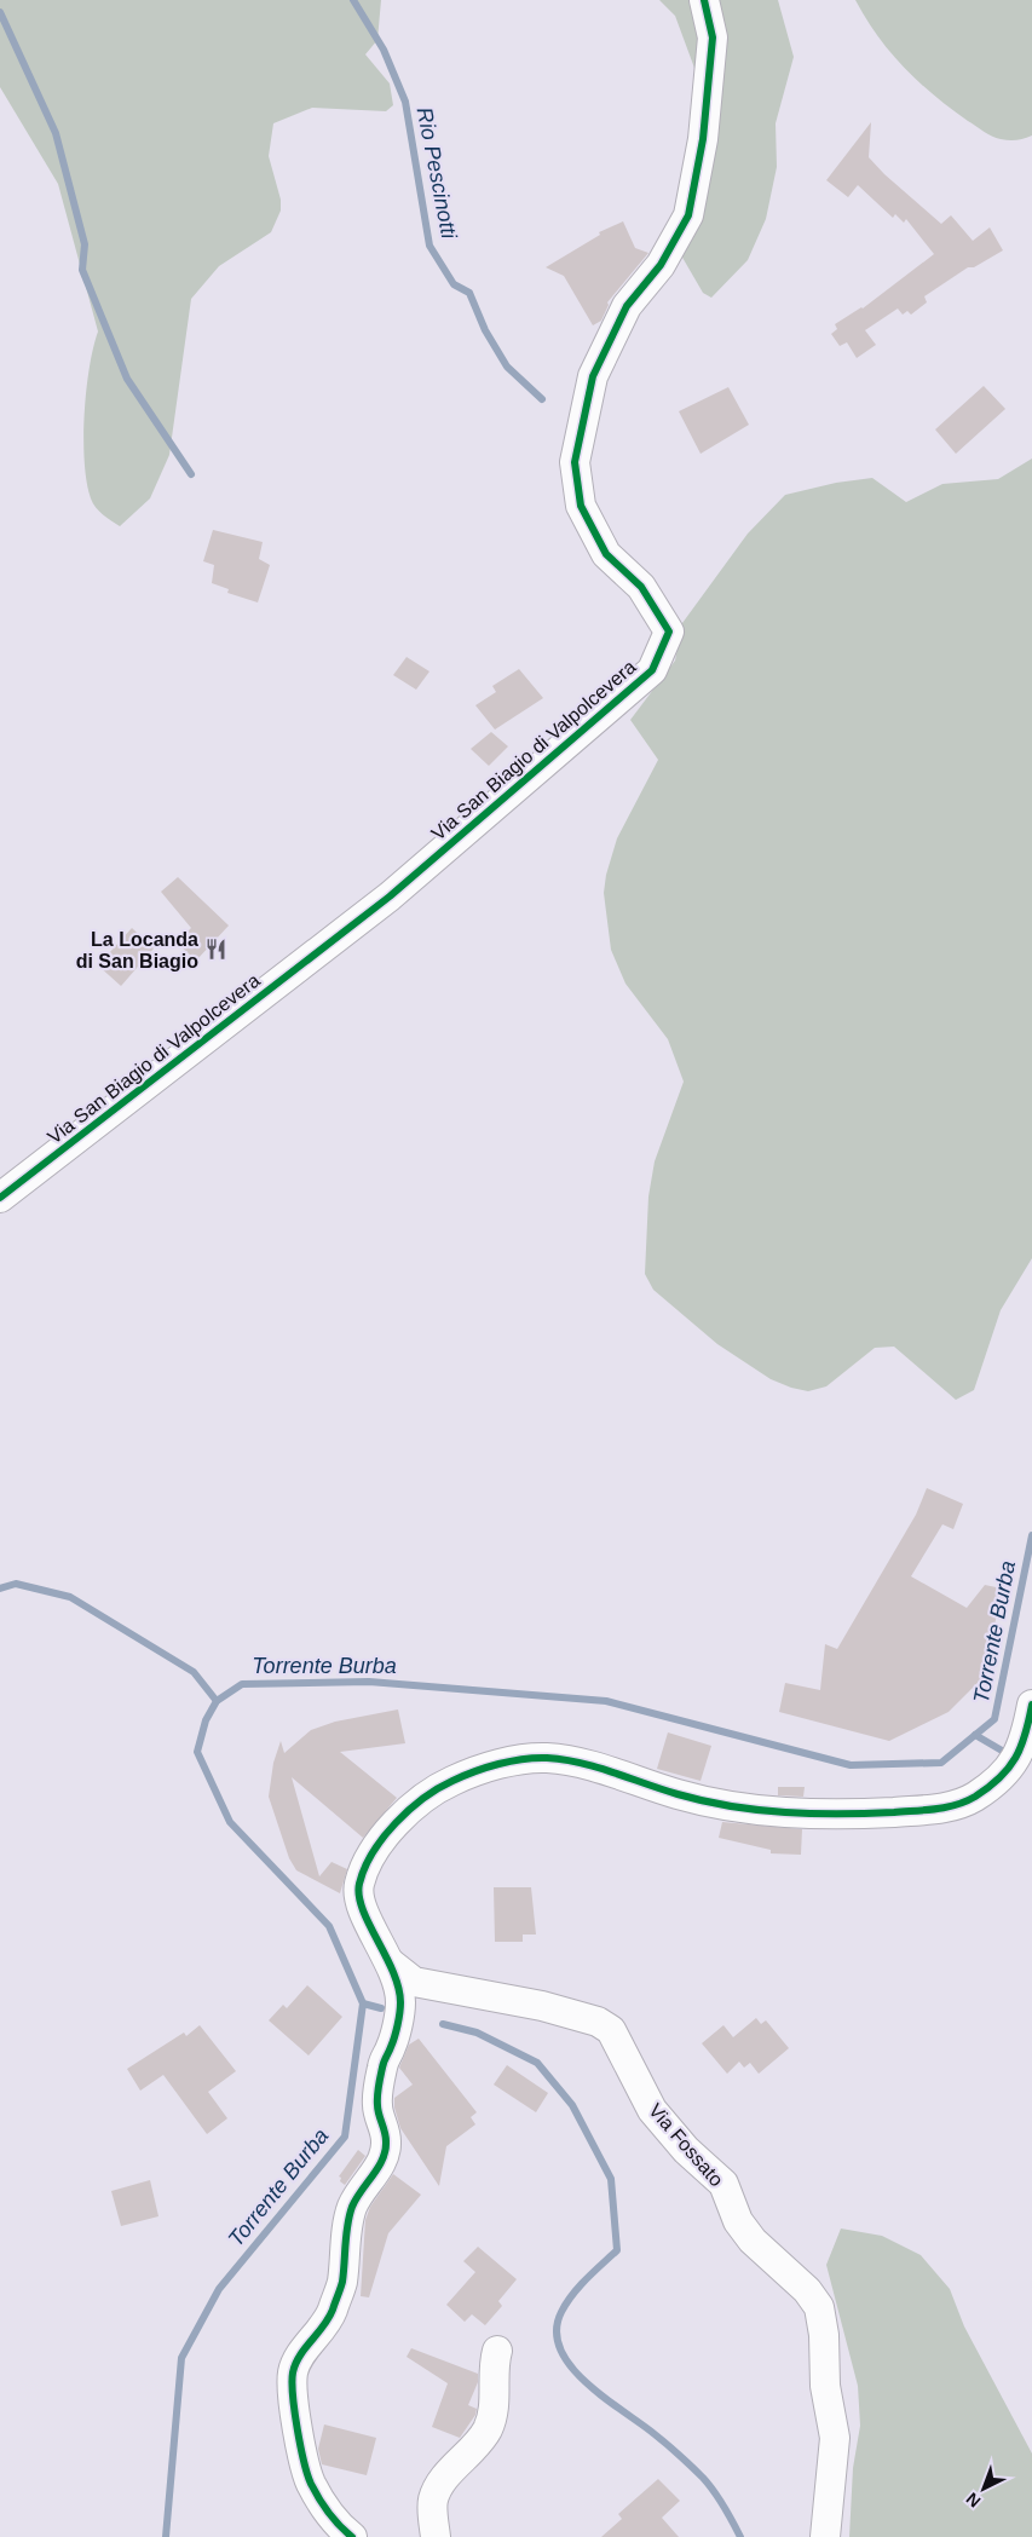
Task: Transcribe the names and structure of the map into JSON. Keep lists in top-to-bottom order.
{
  "streets": {
    "street": ["Via San Biagio di Valpolcevera", "Via Fossato"]
  },
  "water": ["Rio Pescinotti", "Torrente Burba"],
  "places": {
    "restaurant": ["La Locanda di San Biagio"]
  },
  "north": "bottom left"
}
